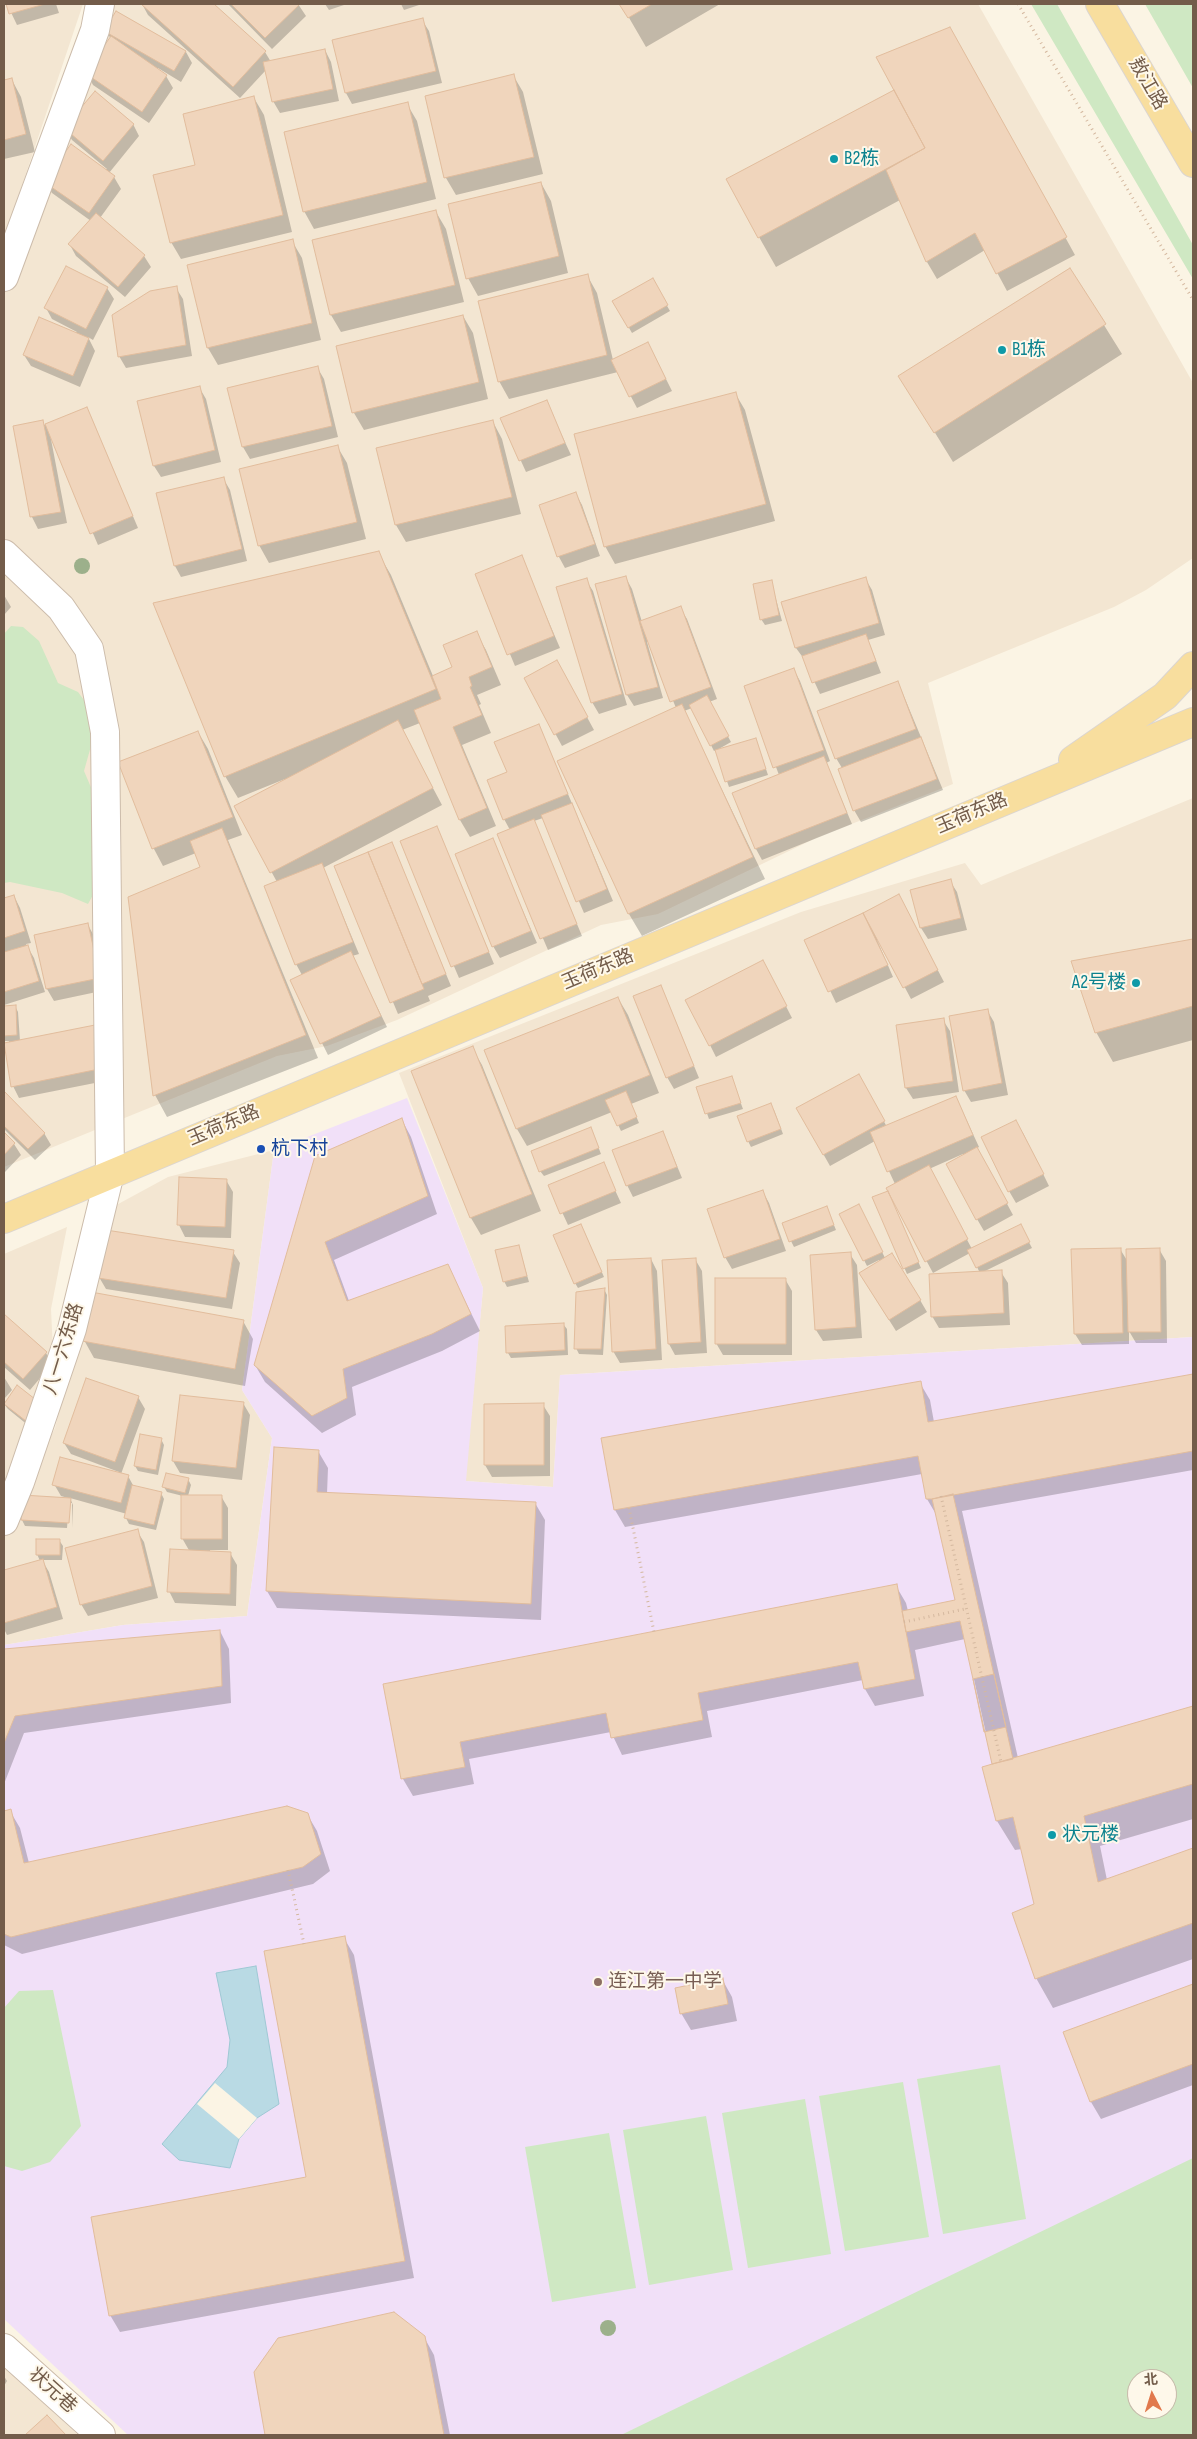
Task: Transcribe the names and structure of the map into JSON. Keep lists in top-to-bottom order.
{
  "streets": {
    "main road": ["敖江路", "玉荷东路"],
    "street": ["八一六东路", "状元巷"]
  },
  "crossings": [
    ["玉荷东路", "八一六东路"]
  ],
  "places": [
    "B2栋",
    "B1栋",
    "A2号楼",
    "杭下村",
    "状元楼",
    "连江第一中学"
  ],
  "north": "top"
}
